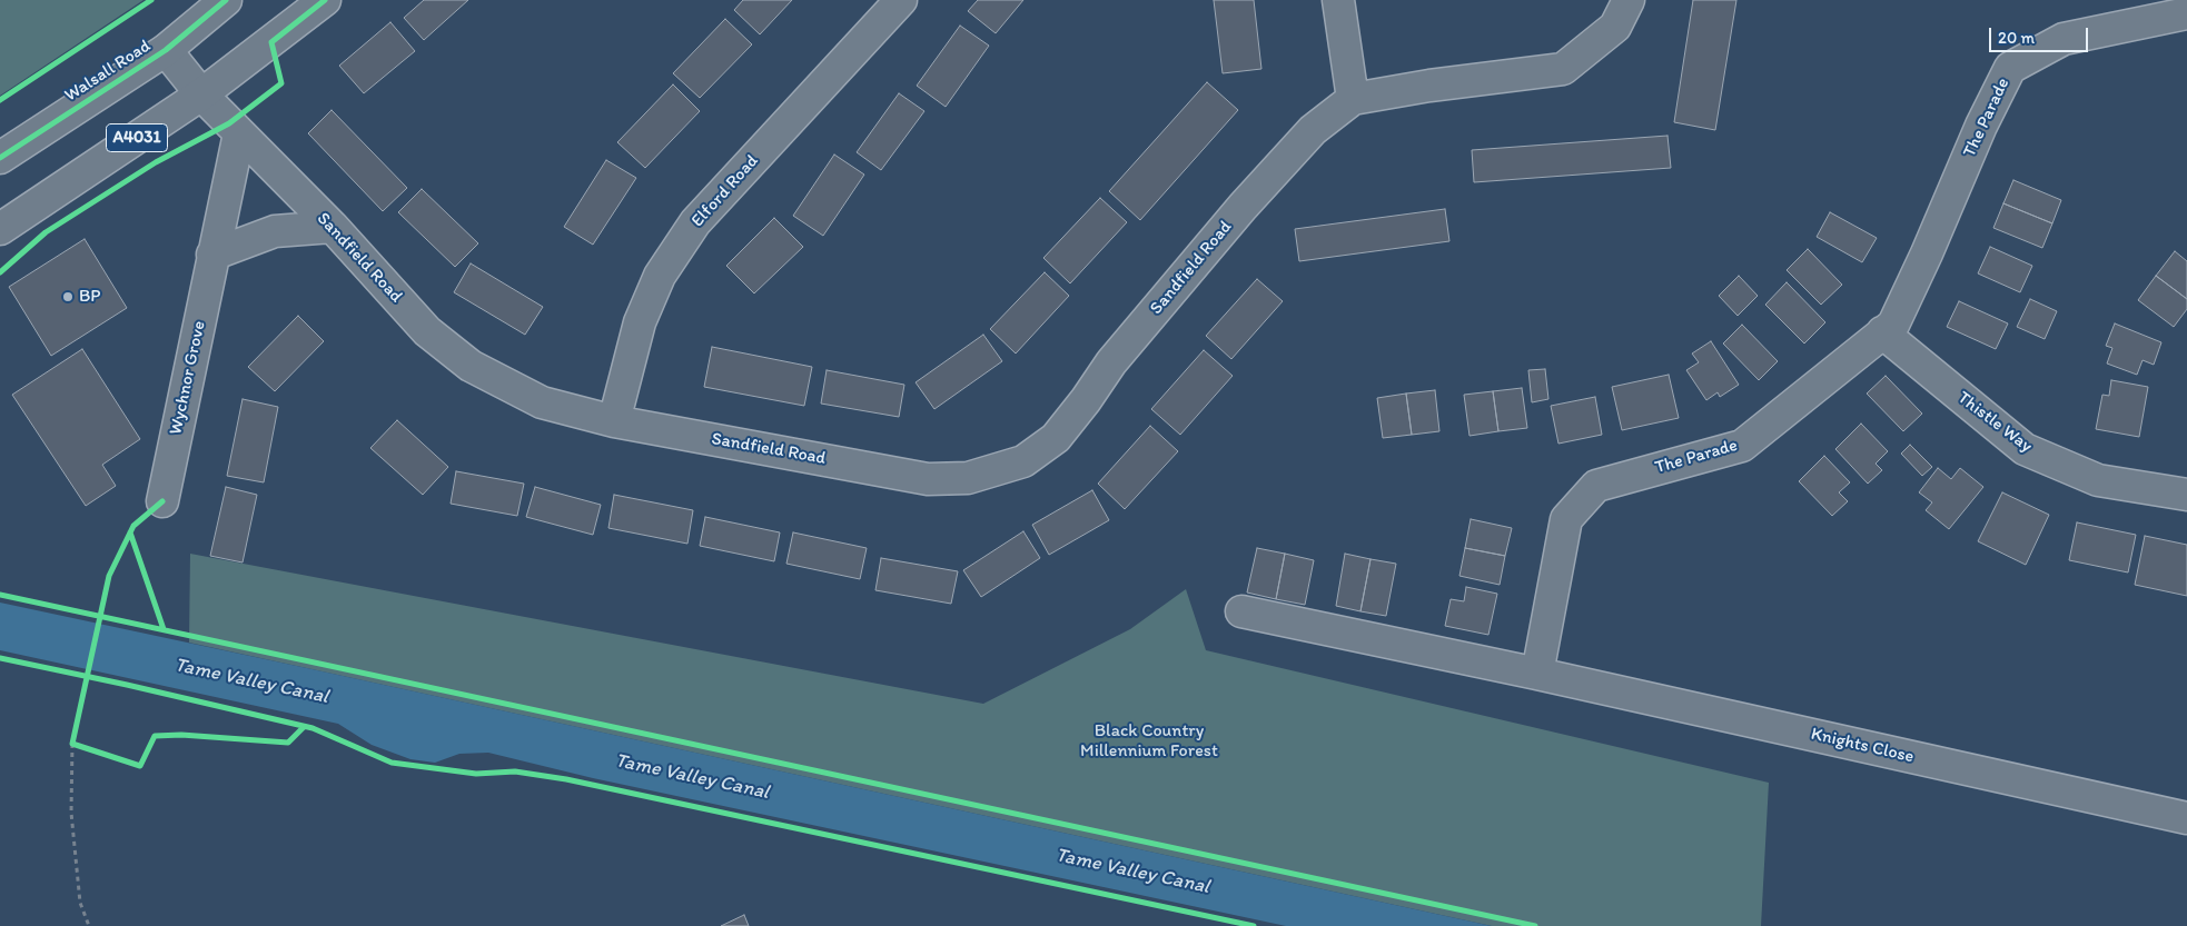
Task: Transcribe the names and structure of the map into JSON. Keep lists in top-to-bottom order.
{
  "streets": {
    "street": [
      "Walsall Road",
      "The Parade",
      "A4031",
      "Elford Road",
      "Sandfield Road",
      "Wychnor Grove",
      "Thistle Way",
      "Knights Close"
    ]
  },
  "crossings": [
    ["Walsall Road", "Sandfield Road"],
    ["The Parade", "Thistle Way"],
    ["The Parade", "Knights Close"],
    ["A4031", "Sandfield Road"],
    ["Elford Road", "Sandfield Road"],
    ["Sandfield Road", "Wychnor Grove"]
  ],
  "water": ["Tame Valley Canal"],
  "parks": ["Black Country Millennium Forest"],
  "places": ["BP"],
  "scale_bar": "20 m"
}
